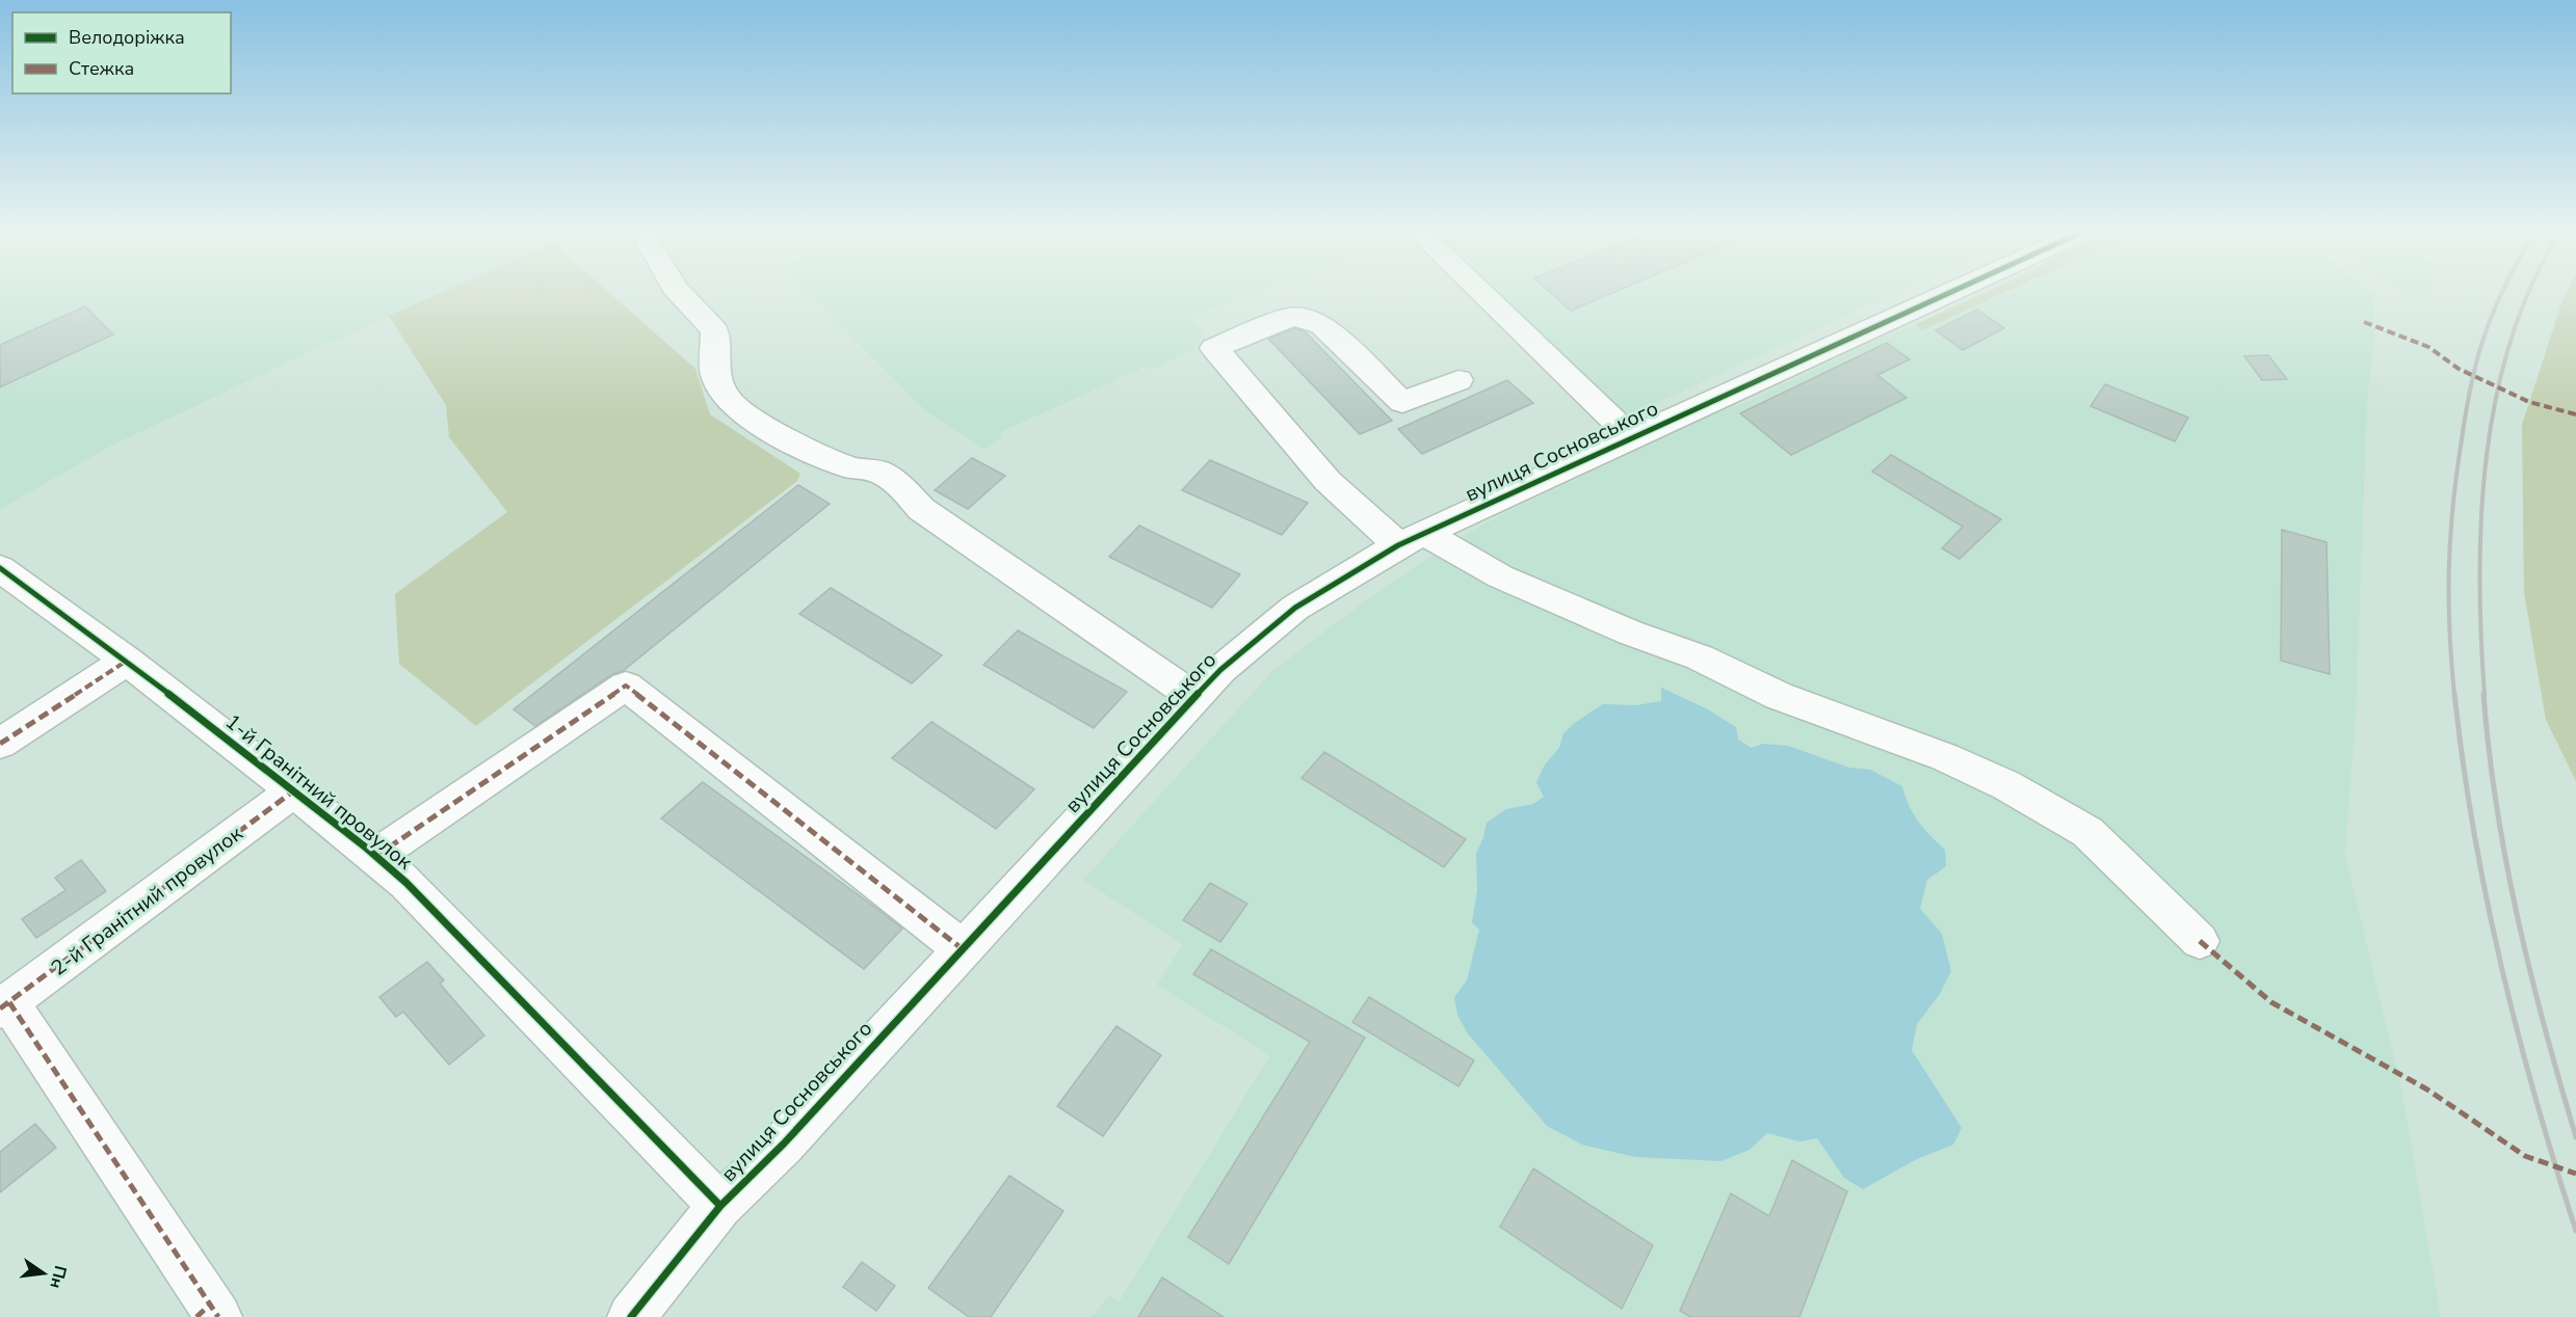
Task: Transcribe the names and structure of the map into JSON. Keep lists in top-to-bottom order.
{
  "streets": {
    "street": ["вулиця Сосновського", "1-й Гранітний провулок", "2-й Гранітний провулок"]
  },
  "crossings": [
    ["вулиця Сосновського", "1-й Гранітний провулок"],
    ["1-й Гранітний провулок", "2-й Гранітний провулок"]
  ],
  "legend": ["Велодоріжка", "Стежка"],
  "north": "right"
}
